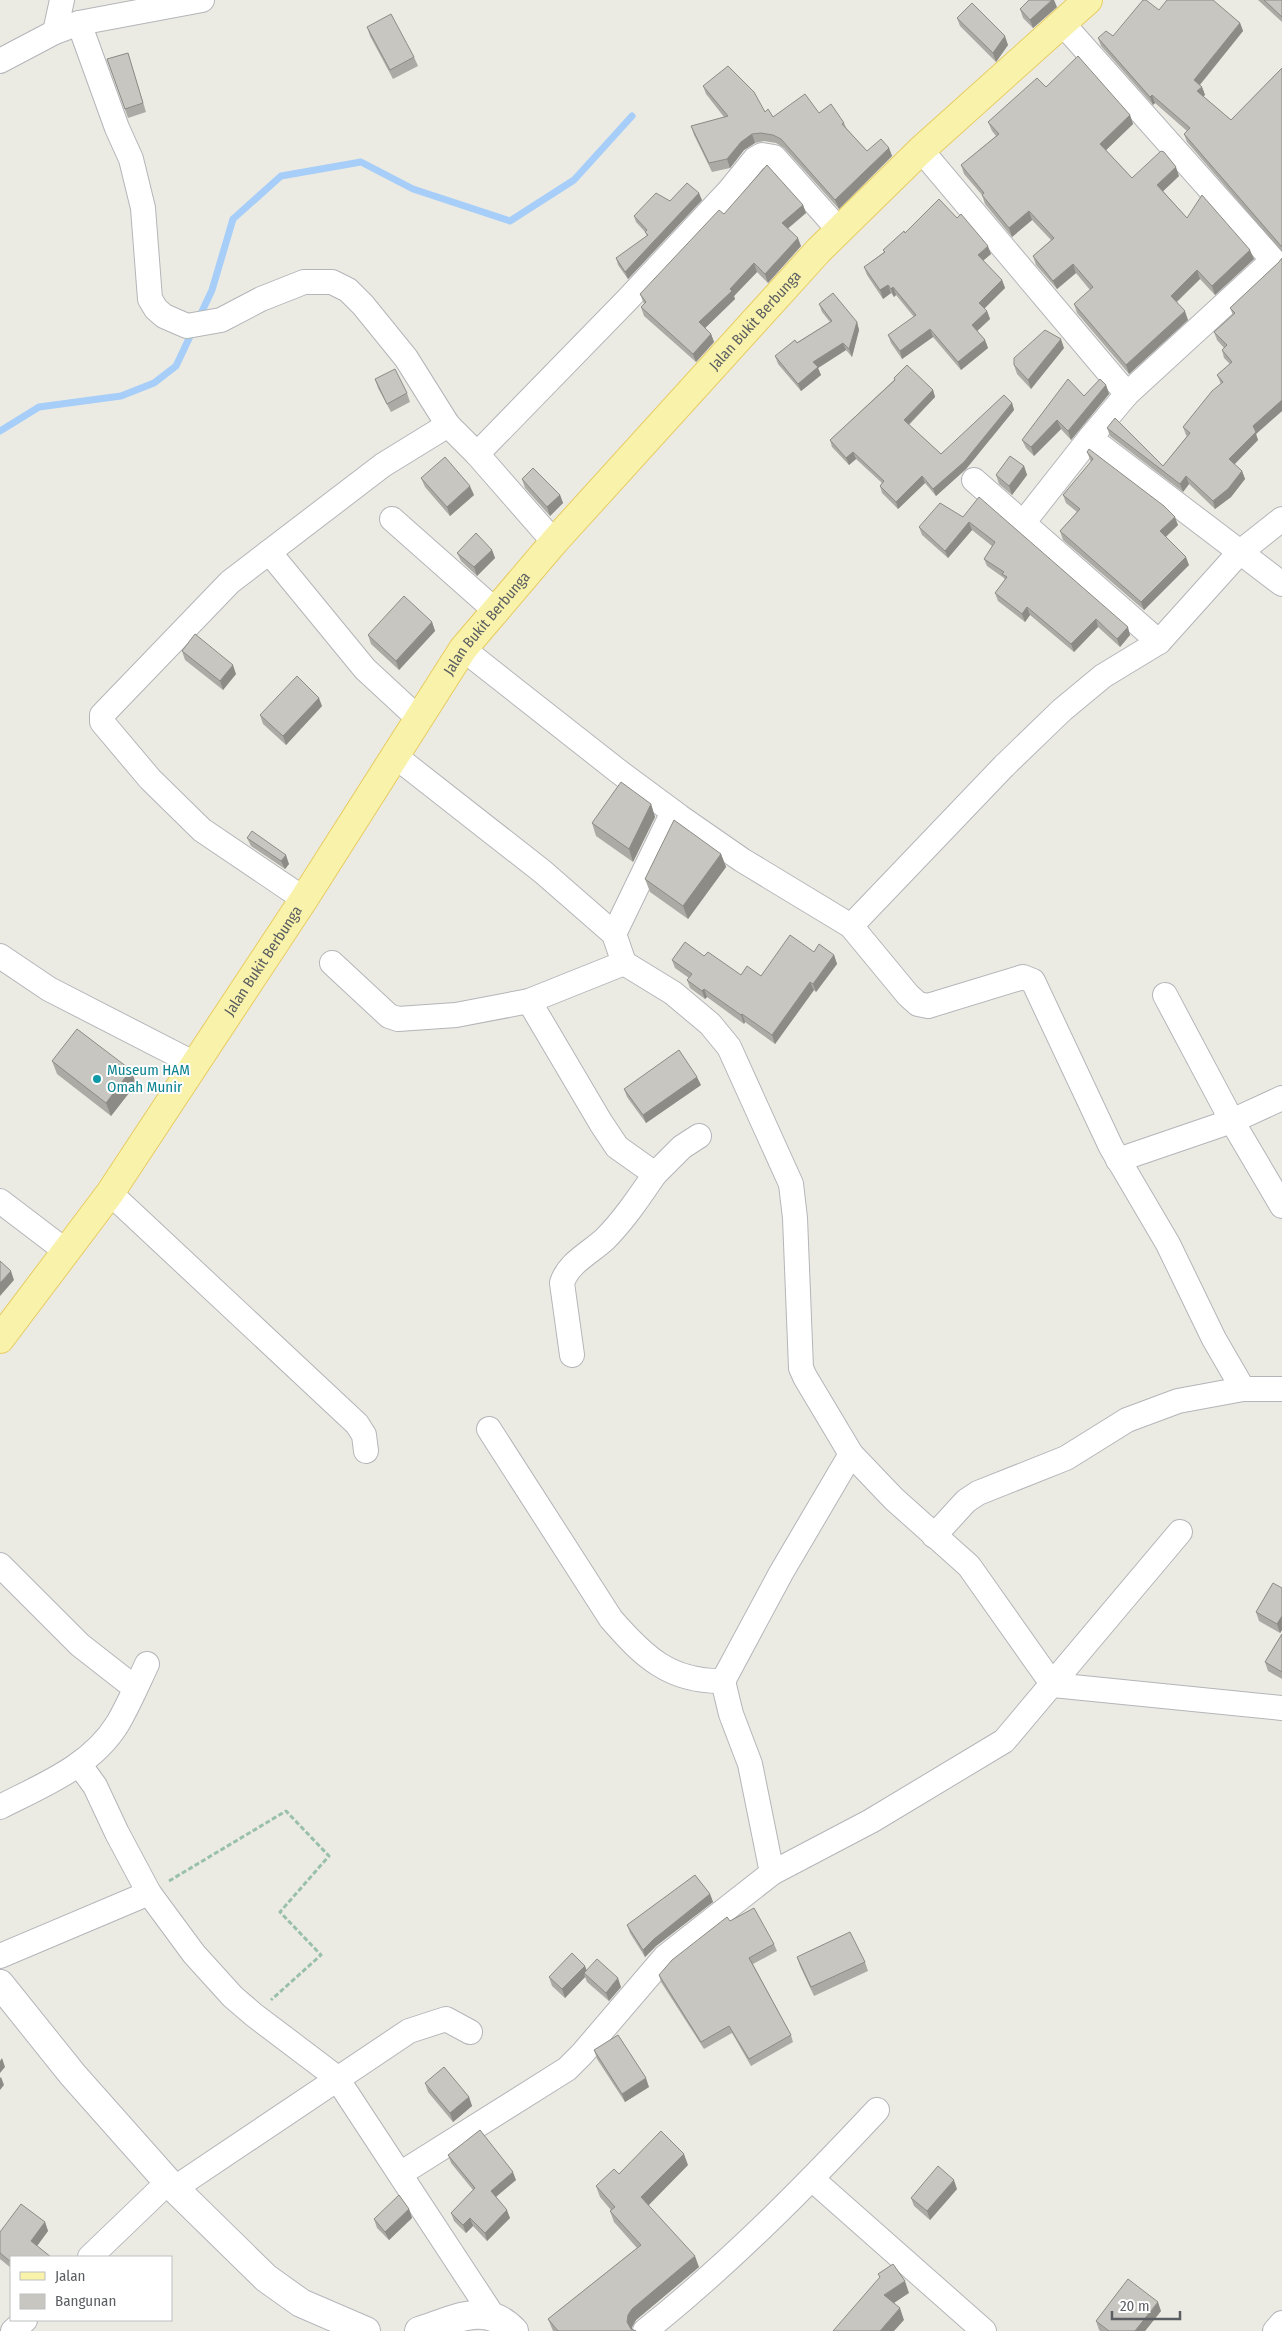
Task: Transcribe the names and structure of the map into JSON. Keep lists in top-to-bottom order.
{
  "streets": {
    "main road": ["Jalan Bukit Berbunga"]
  },
  "places": ["Museum HAM Omah Munir"],
  "legend": ["Jalan", "Bangunan"],
  "scale_bar": "20 m"
}
